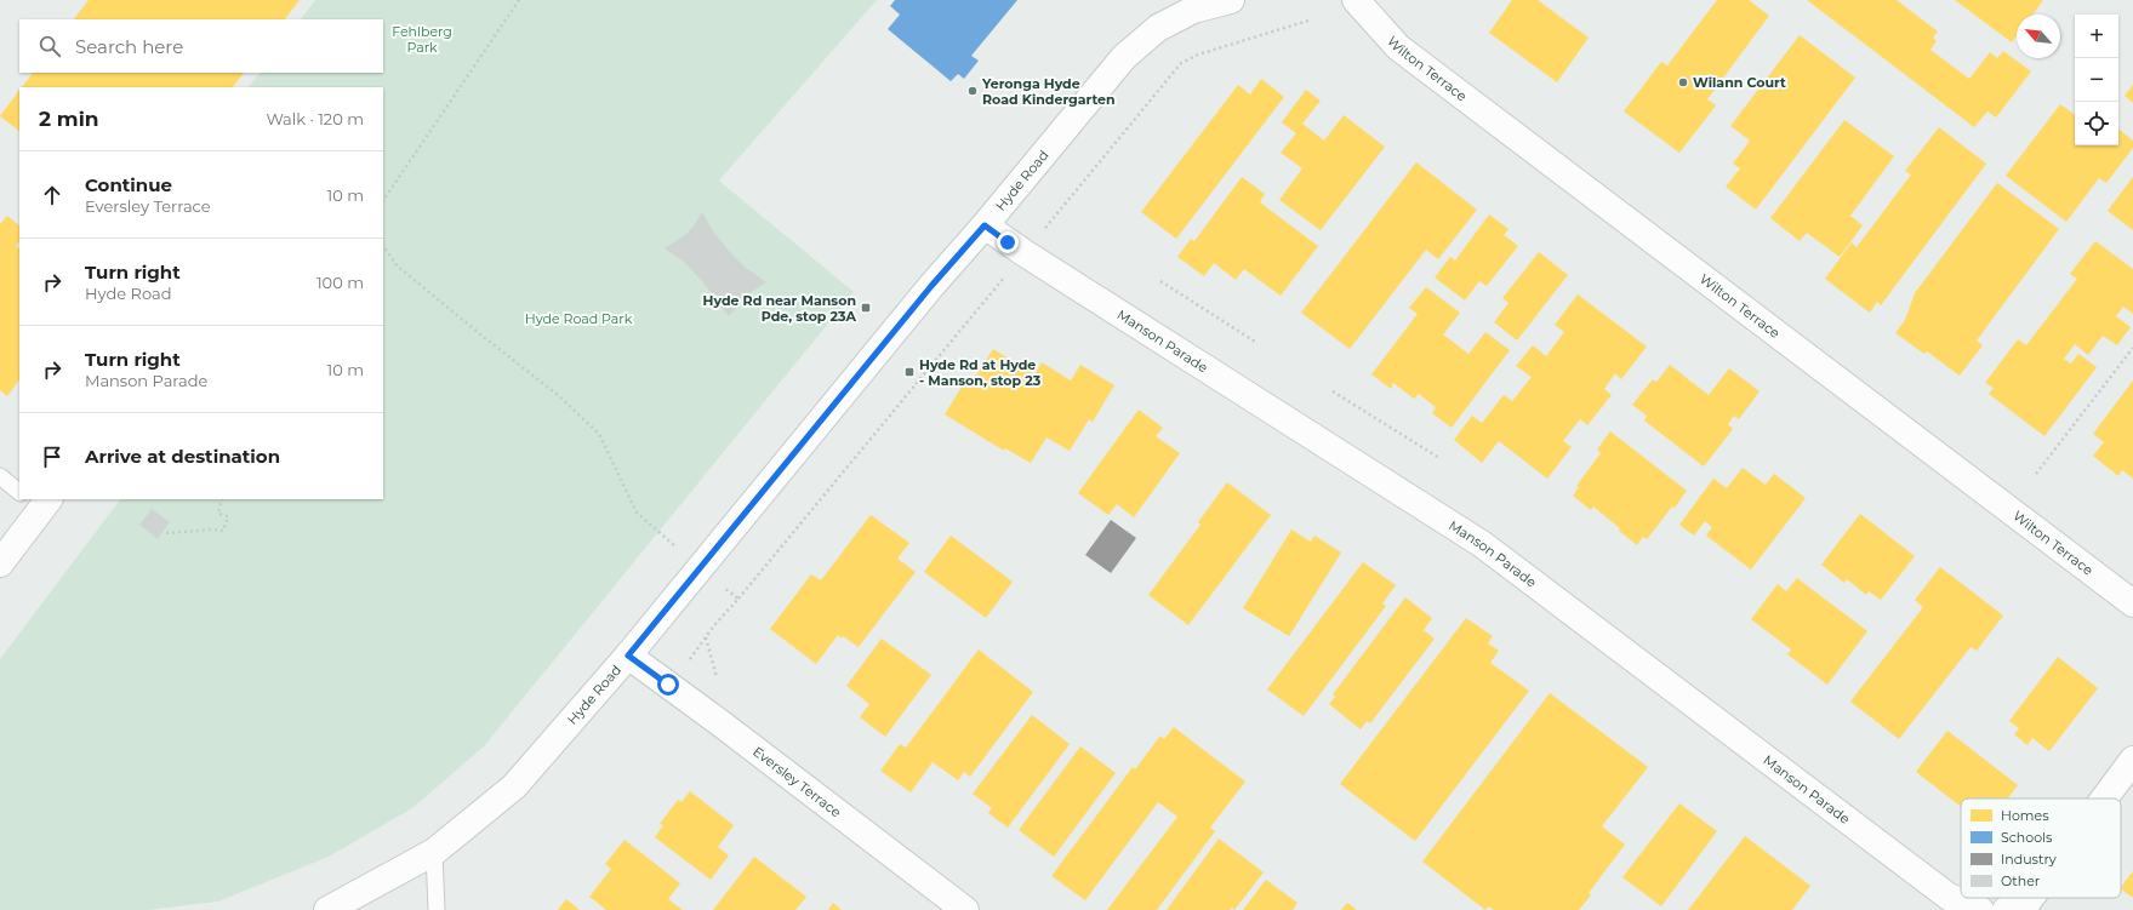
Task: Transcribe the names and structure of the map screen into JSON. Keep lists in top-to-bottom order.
{
  "streets": {
    "street": [
      "Wilton Terrace",
      "Hyde Road",
      "Manson Parade",
      "Eversley Terrace"
    ]
  },
  "crossings": [
    ["Hyde Road", "Manson Parade"],
    ["Hyde Road", "Eversley Terrace"]
  ],
  "parks": ["Fehlberg Park", "Hyde Road Park"],
  "places": {
    "other": ["Wilann Court", "Yeronga Hyde Road Kindergarten"],
    "transit": ["Hyde Rd near Manson Pde, stop 23A", "Hyde Rd at Hyde - Manson, stop 23"]
  },
  "legend": [
    "Homes",
    "Schools",
    "Industry",
    "Other"
  ],
  "north": "top left",
  "page": {
    "map_buttons": ["+", "−"],
    "search": "Search here",
    "heading": ["2 min", "Walk · 120 m"],
    "list": [
      ["Continue", "Eversley Terrace", "10 m"],
      ["Turn right", "Hyde Road", "100 m"],
      ["Turn right", "Manson Parade", "10 m"],
      "Arrive at destination"
    ]
  }
}
